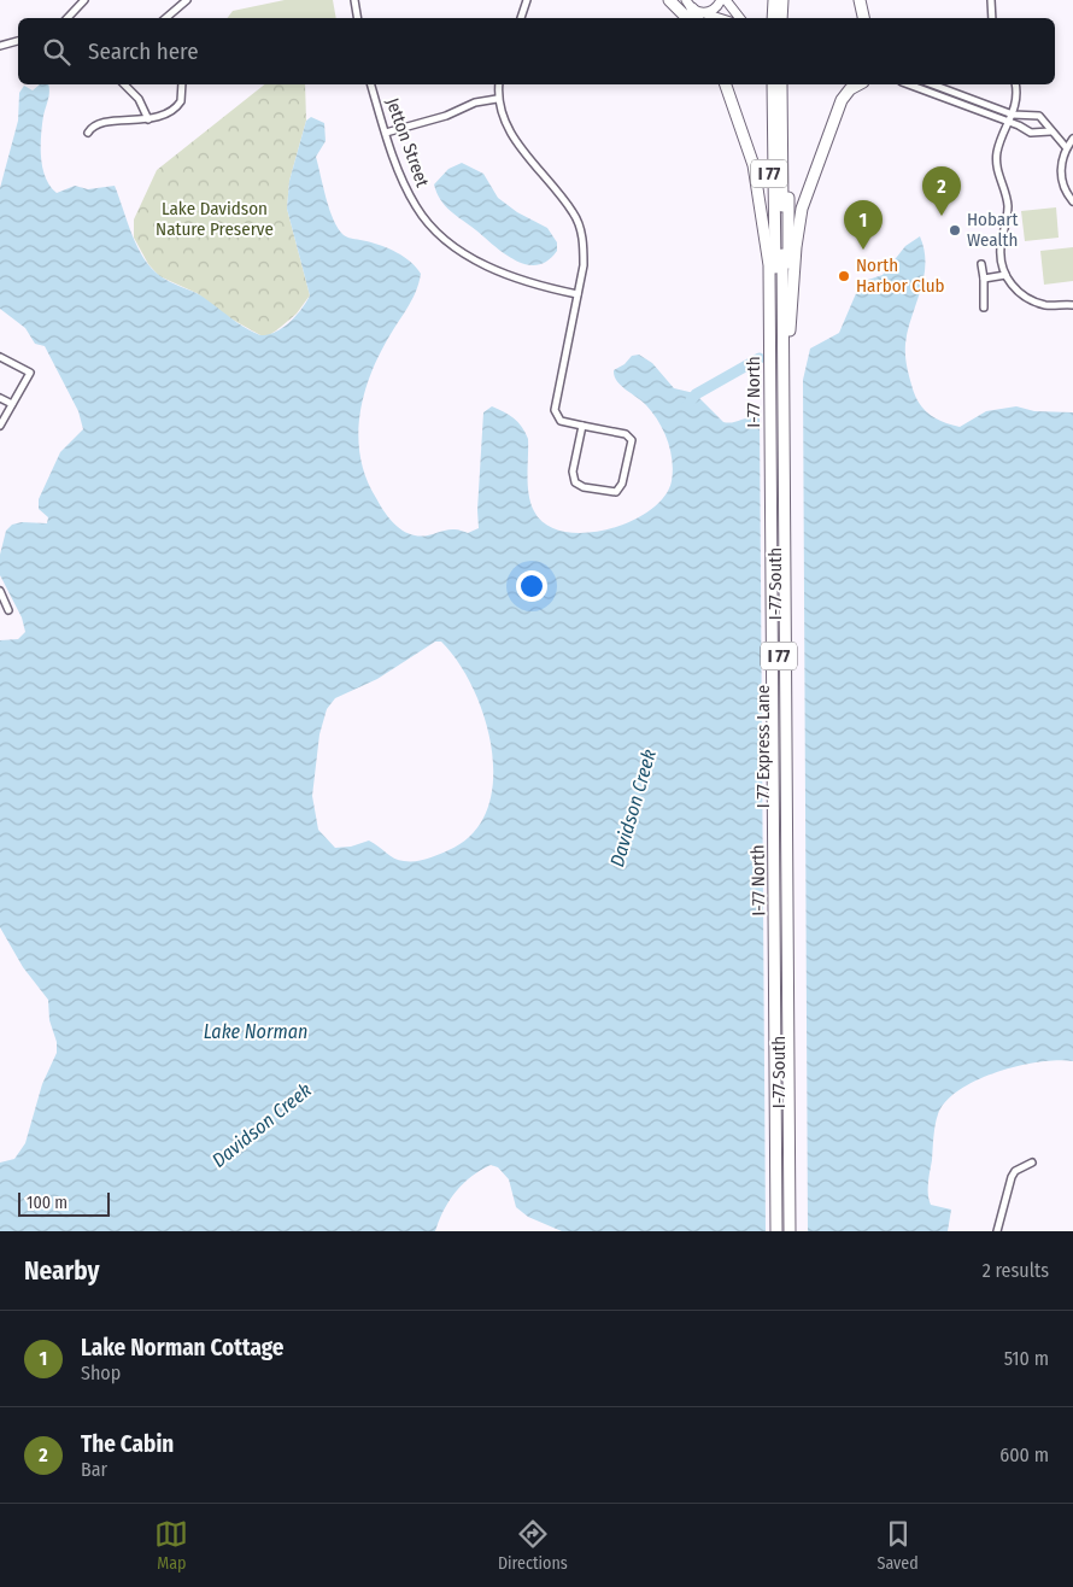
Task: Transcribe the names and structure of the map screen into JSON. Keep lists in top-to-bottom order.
{
  "streets": {
    "highway": [
      "I 77",
      "I-77 North",
      "I-77 South",
      "I 77 Express Lane"
    ],
    "street": ["Jetton Street"]
  },
  "crossings": [
    ["I 77", "I-77 North"]
  ],
  "water": ["Davidson Creek", "Lake Norman"],
  "parks": ["Lake Davidson Nature Preserve"],
  "places": ["Hobart Wealth", "North Harbor Club"],
  "scale_bar": "100 m",
  "page": {
    "search": "Search here",
    "pins": ["2", "1"],
    "scale": "100 m",
    "heading": ["Nearby", "2 results"],
    "list": [
      {
        "mark": "1",
        "name": "Lake Norman Cottage",
        "note": "Shop",
        "value": "510 m"
      },
      {
        "mark": "2",
        "name": "The Cabin",
        "note": "Bar",
        "value": "600 m"
      }
    ],
    "nav": ["Map", "Directions", "Saved"]
  }
}
